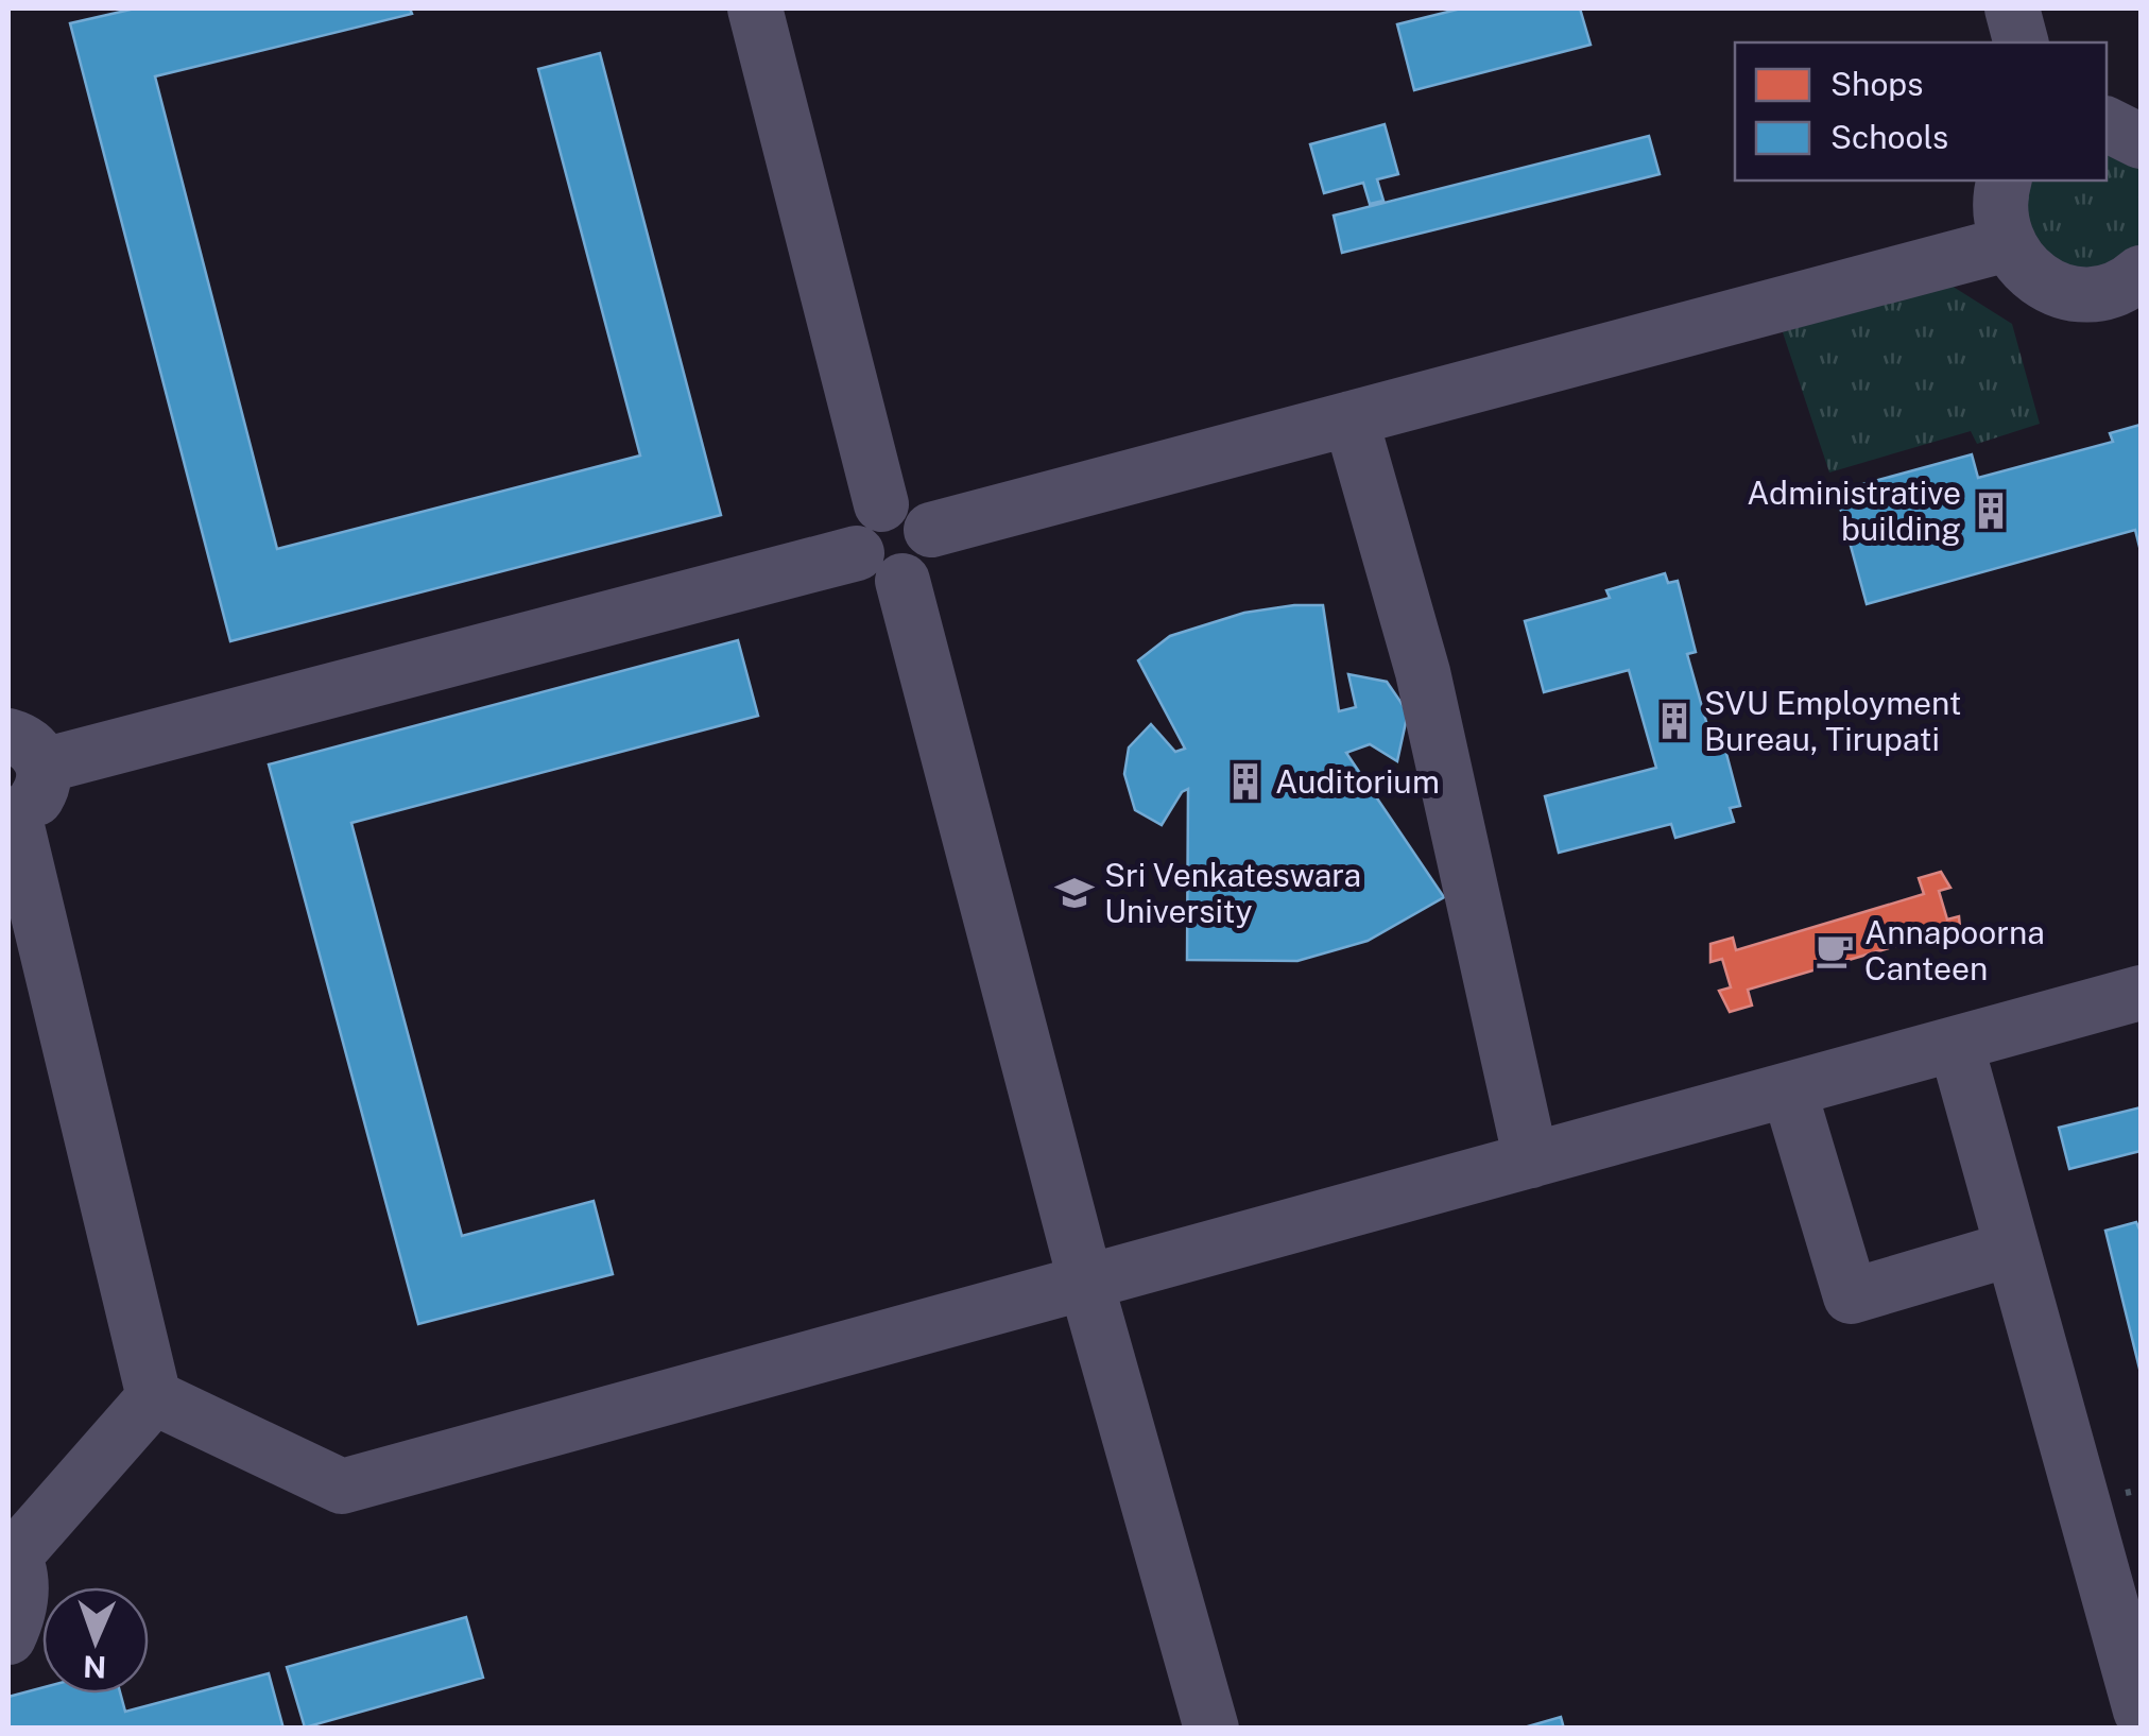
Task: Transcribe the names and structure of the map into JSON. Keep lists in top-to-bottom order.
{
  "places": {
    "building": ["Administrative building", "SVU Employment Bureau, Tirupati", "Auditorium"],
    "school or university": ["Sri Venkateswara University"],
    "cafe": ["Annapoorna Canteen"]
  },
  "legend": ["Shops", "Schools"],
  "north": "bottom"
}
